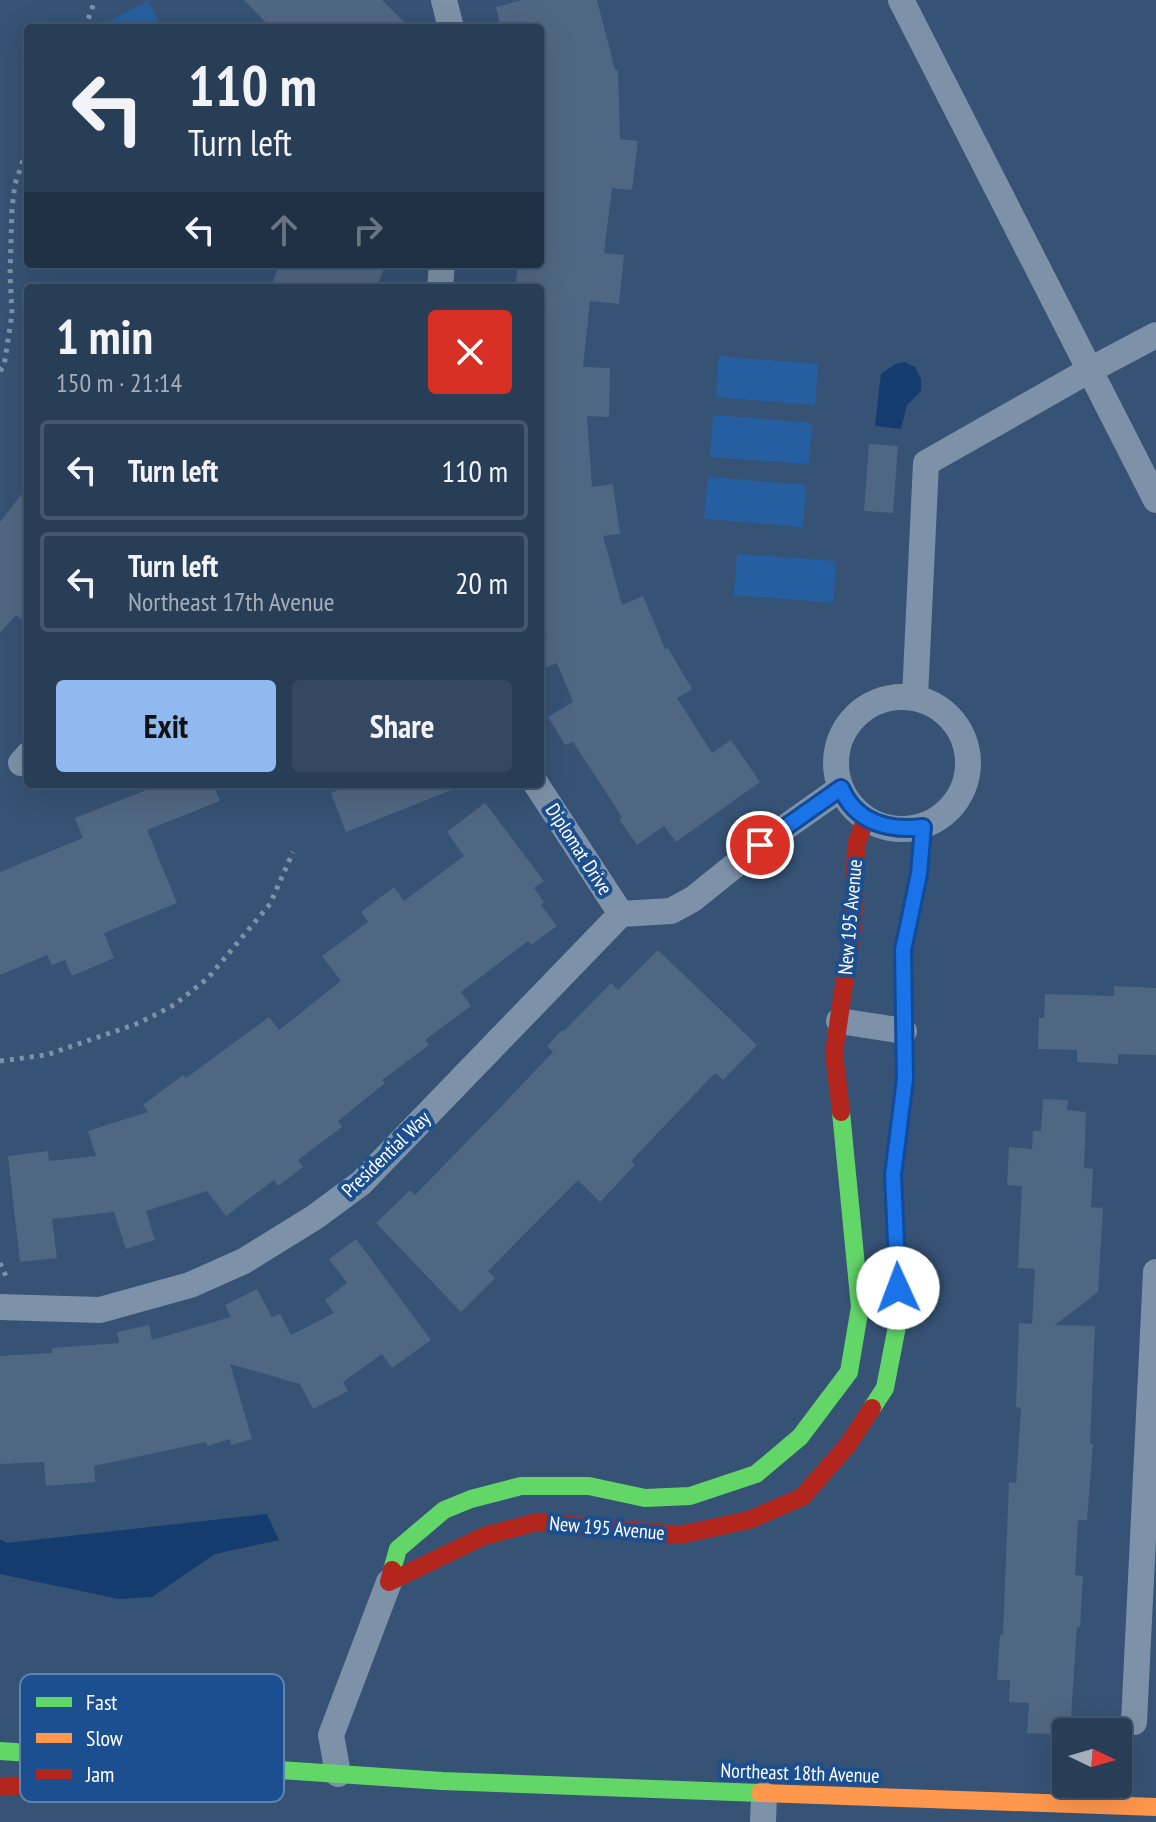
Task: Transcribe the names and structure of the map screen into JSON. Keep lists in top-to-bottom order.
{
  "streets": {
    "street": [
      "Diplomat Drive",
      "New 195 Avenue",
      "Presidential Way",
      "Northeast 18th Avenue"
    ]
  },
  "crossings": [
    ["Diplomat Drive", "Presidential Way"],
    ["New 195 Avenue", "Northeast 18th Avenue"]
  ],
  "legend": ["Fast", "Slow", "Jam"],
  "north": "right",
  "page": {
    "turn": ["110 m", "Turn left"],
    "heading": ["1 min", "150 m · 21:14"],
    "list": [
      {
        "name": "Turn left",
        "value": "110 m"
      },
      {
        "name": "Turn left",
        "note": "Northeast 17th Avenue",
        "value": "20 m"
      }
    ],
    "buttons": ["Exit", "Share"]
  }
}
